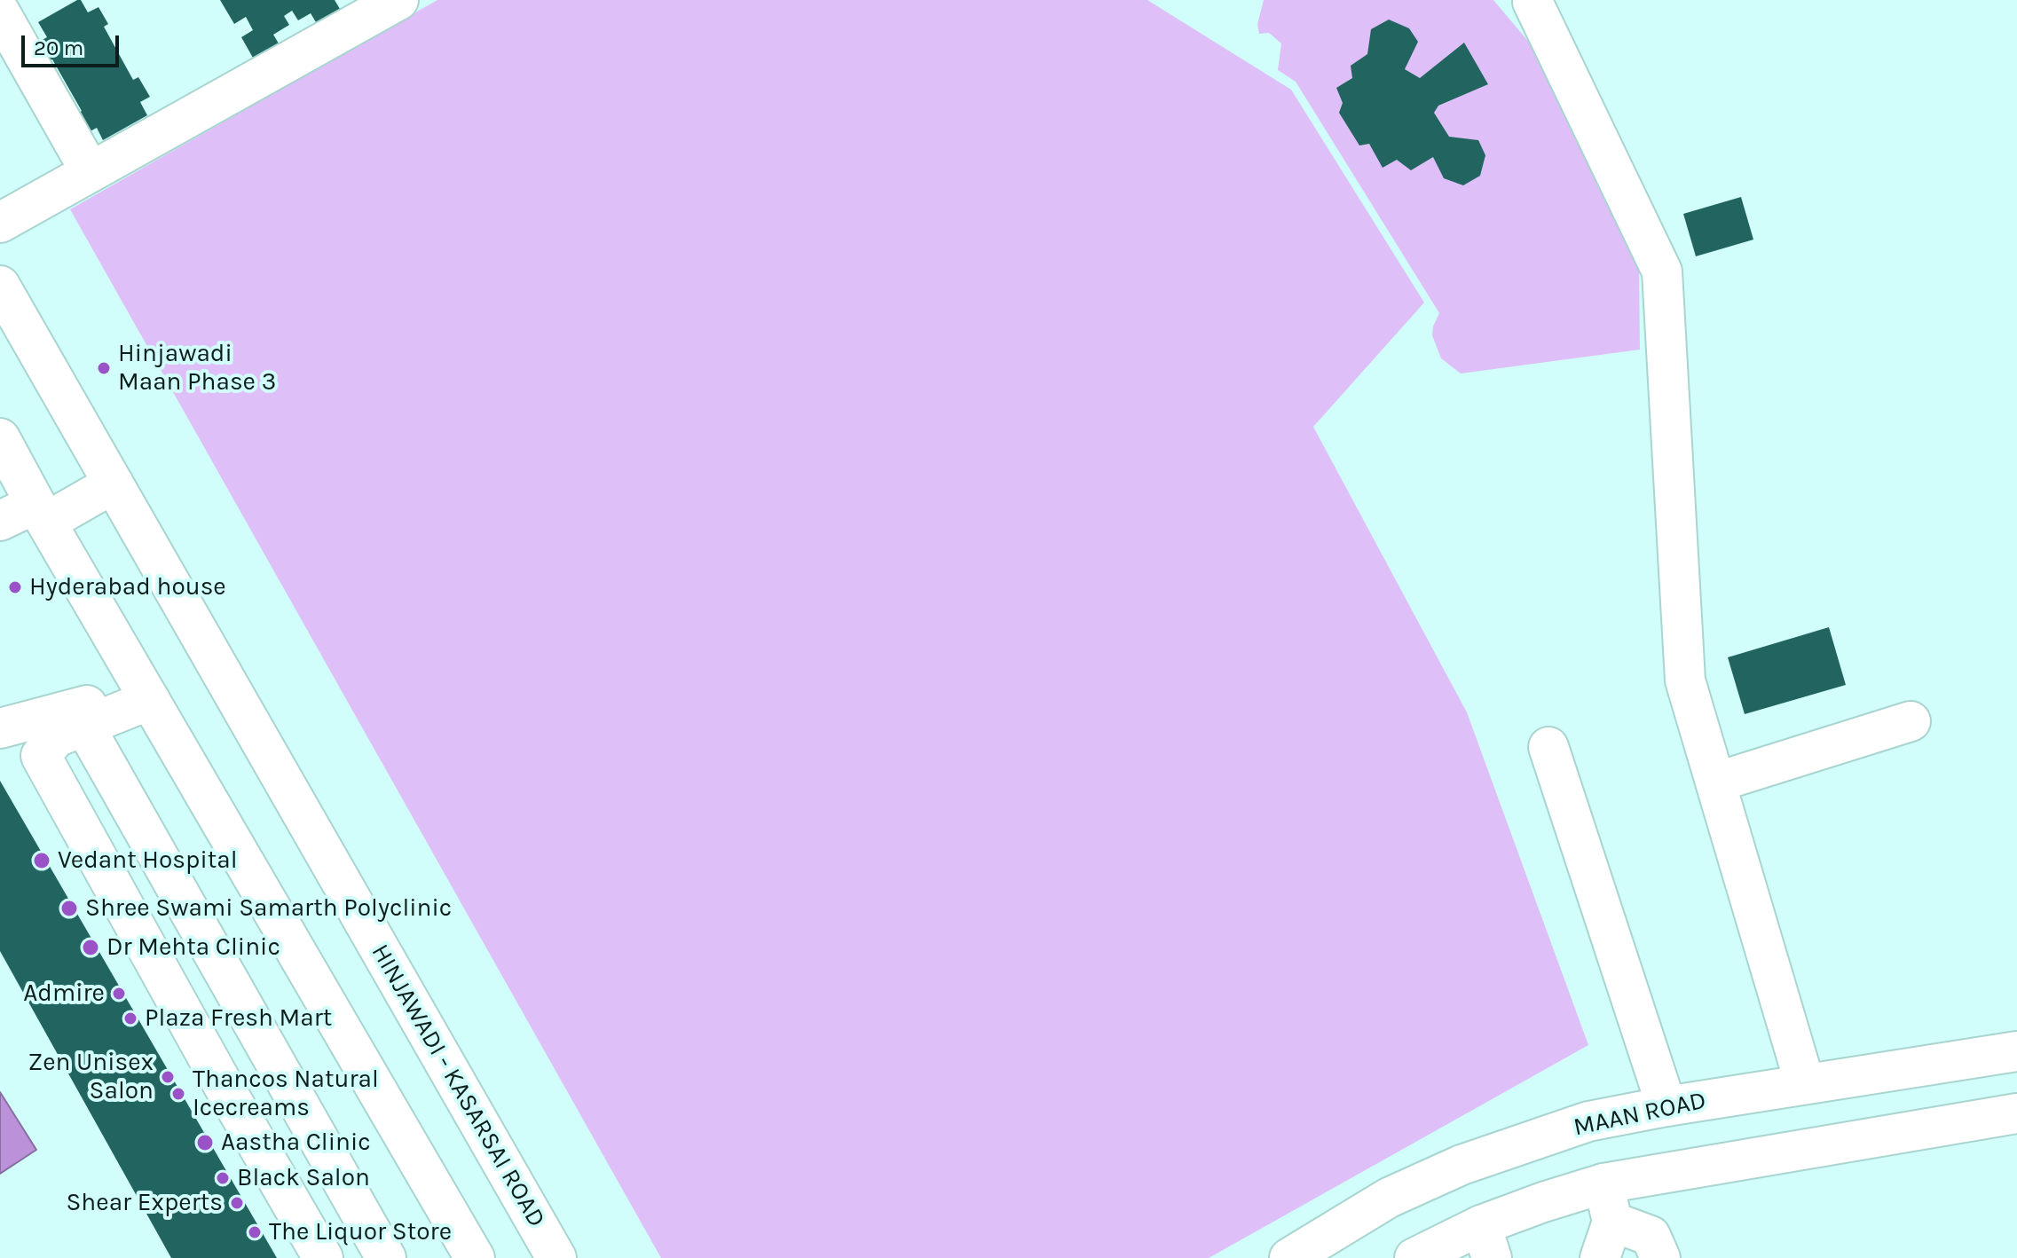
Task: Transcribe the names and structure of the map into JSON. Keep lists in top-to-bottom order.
{
  "streets": {
    "main road": ["HINJAWADI - KASARSAI ROAD", "MAAN ROAD"]
  },
  "places": [
    "Hinjawadi Maan Phase 3",
    "Hyderabad house",
    "Vedant Hospital",
    "Shree Swami Samarth Polyclinic",
    "Dr Mehta Clinic",
    "Admire",
    "Plaza Fresh Mart",
    "Zen Unisex Salon",
    "Thancos Natural Icecreams",
    "Aastha Clinic",
    "Black Salon",
    "Shear Experts",
    "The Liquor Store"
  ],
  "scale_bar": "20 m"
}
